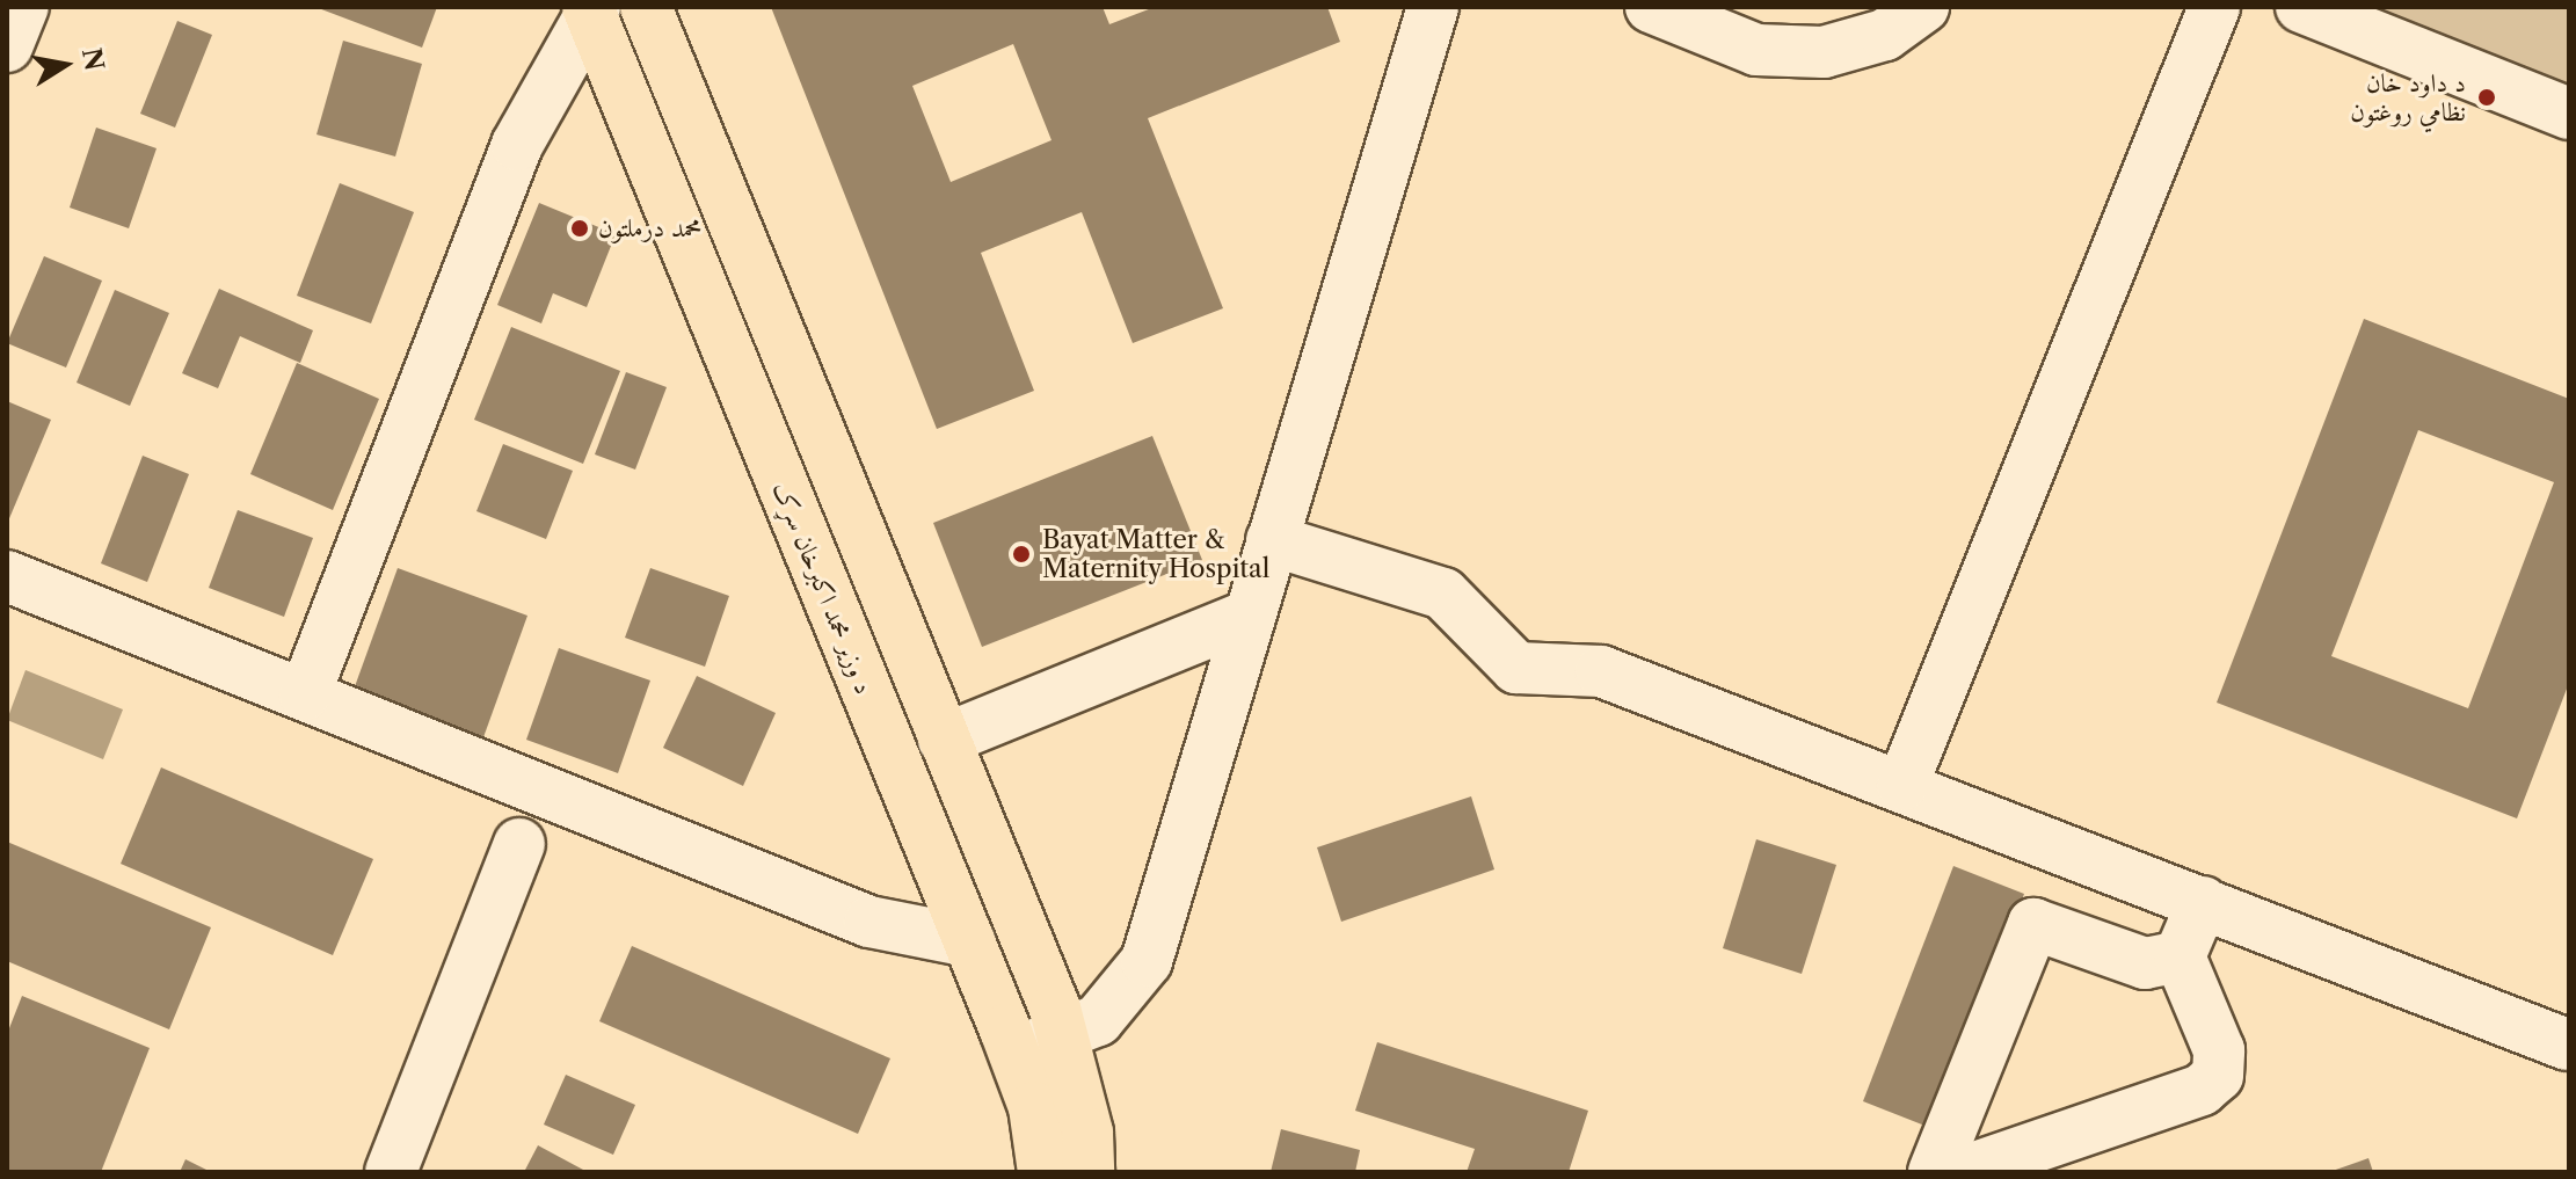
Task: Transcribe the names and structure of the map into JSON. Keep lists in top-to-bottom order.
{
  "streets": {
    "main road": ["د وزیر محمد اکبرخان سړک"]
  },
  "places": ["د داود خان نظامي روغتون", "محمد درملتون", "Bayat Matter & Maternity Hospital"],
  "north": "right"
}
